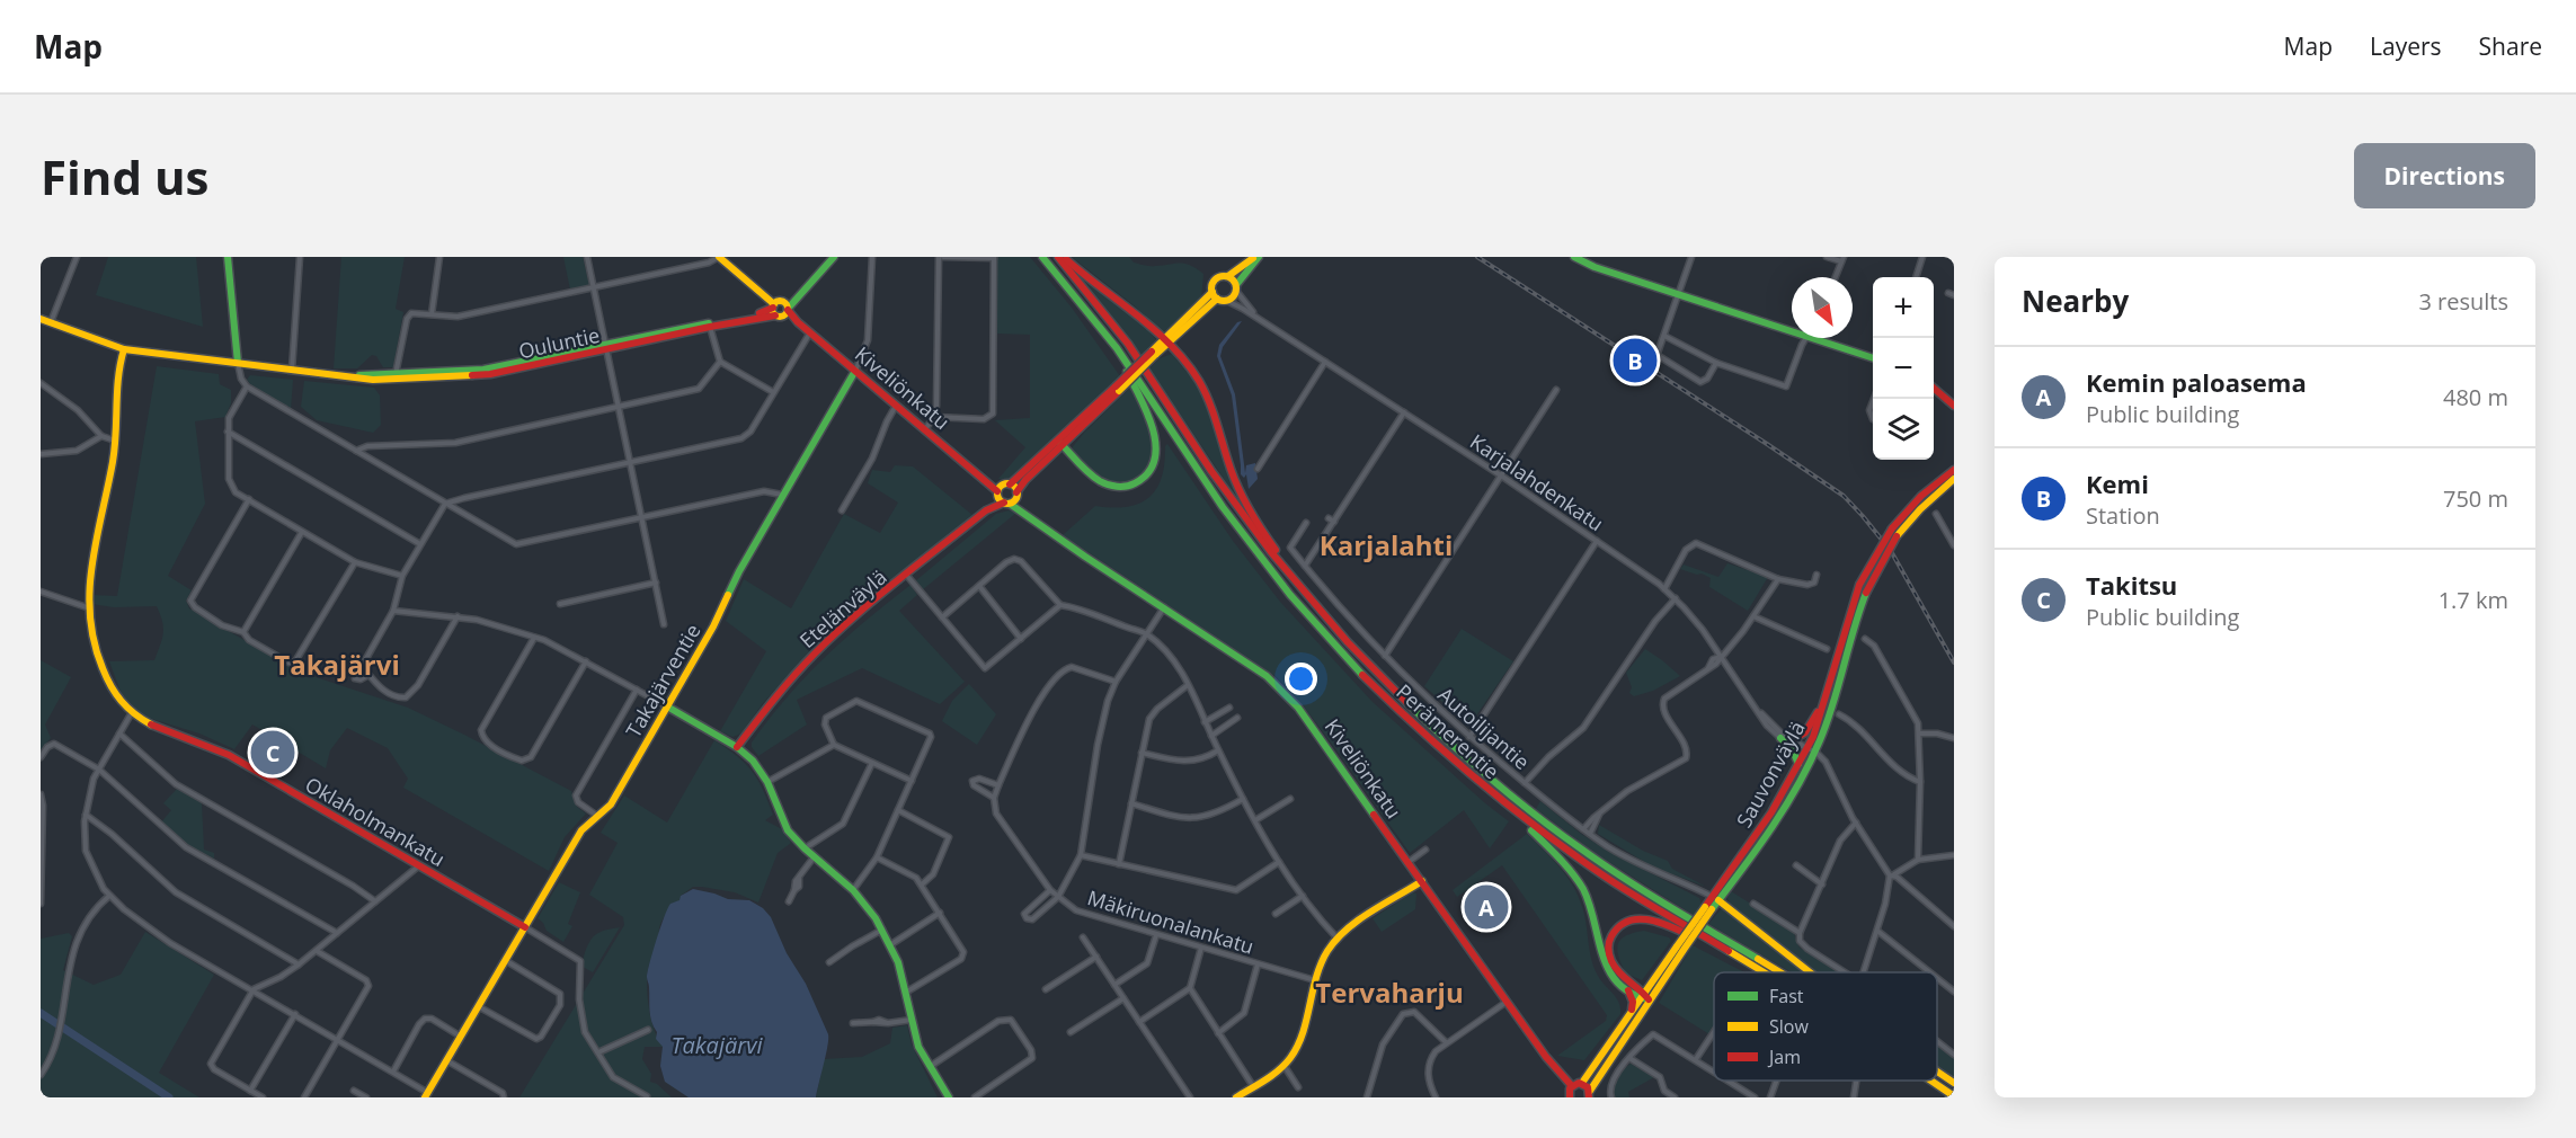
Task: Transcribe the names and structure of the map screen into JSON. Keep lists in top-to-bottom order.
{
  "streets": {
    "main road": [
      "Ouluntie",
      "Kiveliönkatu",
      "Etelänväylä",
      "Takajärventie",
      "Perämerentie",
      "Sauvonväylä",
      "Oklaholmankatu"
    ],
    "street": ["Karjalahdenkatu", "Autoilijantie", "Mäkiruonalankatu"]
  },
  "crossings": [
    ["Ouluntie", "Kiveliönkatu"],
    ["Kiveliönkatu", "Etelänväylä"],
    ["Kiveliönkatu", "Takajärventie"],
    ["Karjalahdenkatu", "Etelänväylä"],
    ["Takajärventie", "Oklaholmankatu"],
    ["Autoilijantie", "Sauvonväylä"]
  ],
  "districts": ["Karjalahti", "Takajärvi", "Tervaharju"],
  "water": ["Takajärvi"],
  "legend": ["Fast", "Slow", "Jam"],
  "north": "bottom right",
  "page": {
    "header": "Map",
    "nav": ["Map", "Layers", "Share"],
    "buttons": "Directions",
    "title": "Find us",
    "heading": ["Nearby", "3 results"],
    "map_buttons": ["+", "−"],
    "pins": ["B", "C", "A"],
    "list": [
      {
        "mark": "A",
        "name": "Kemin paloasema",
        "note": "Public building",
        "value": "480 m"
      },
      {
        "mark": "B",
        "name": "Kemi",
        "note": "Station",
        "value": "750 m"
      },
      {
        "mark": "C",
        "name": "Takitsu",
        "note": "Public building",
        "value": "1.7 km"
      }
    ]
  }
}
